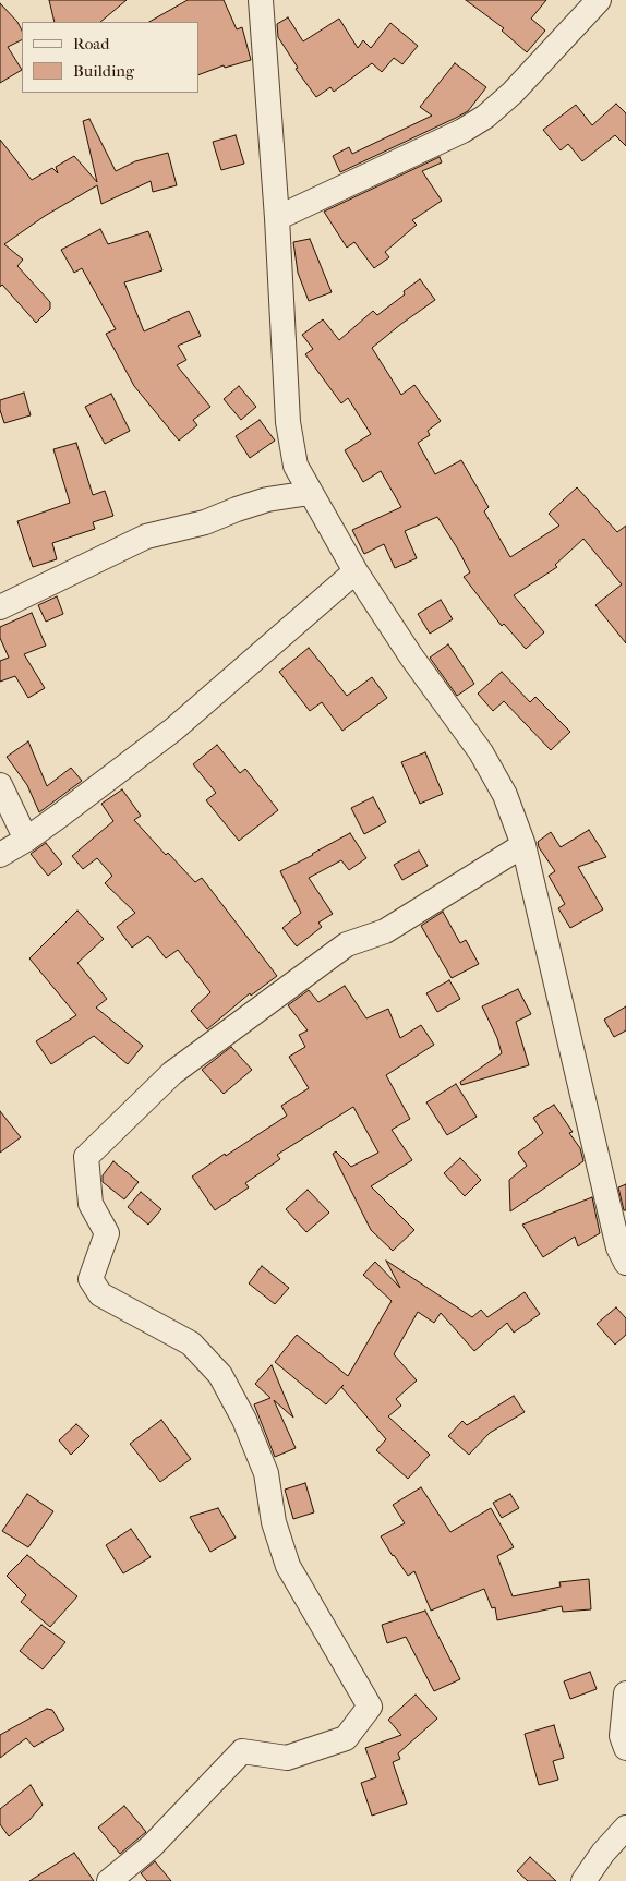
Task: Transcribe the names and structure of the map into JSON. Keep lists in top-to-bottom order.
{
  "legend": ["Road", "Building"]
}
